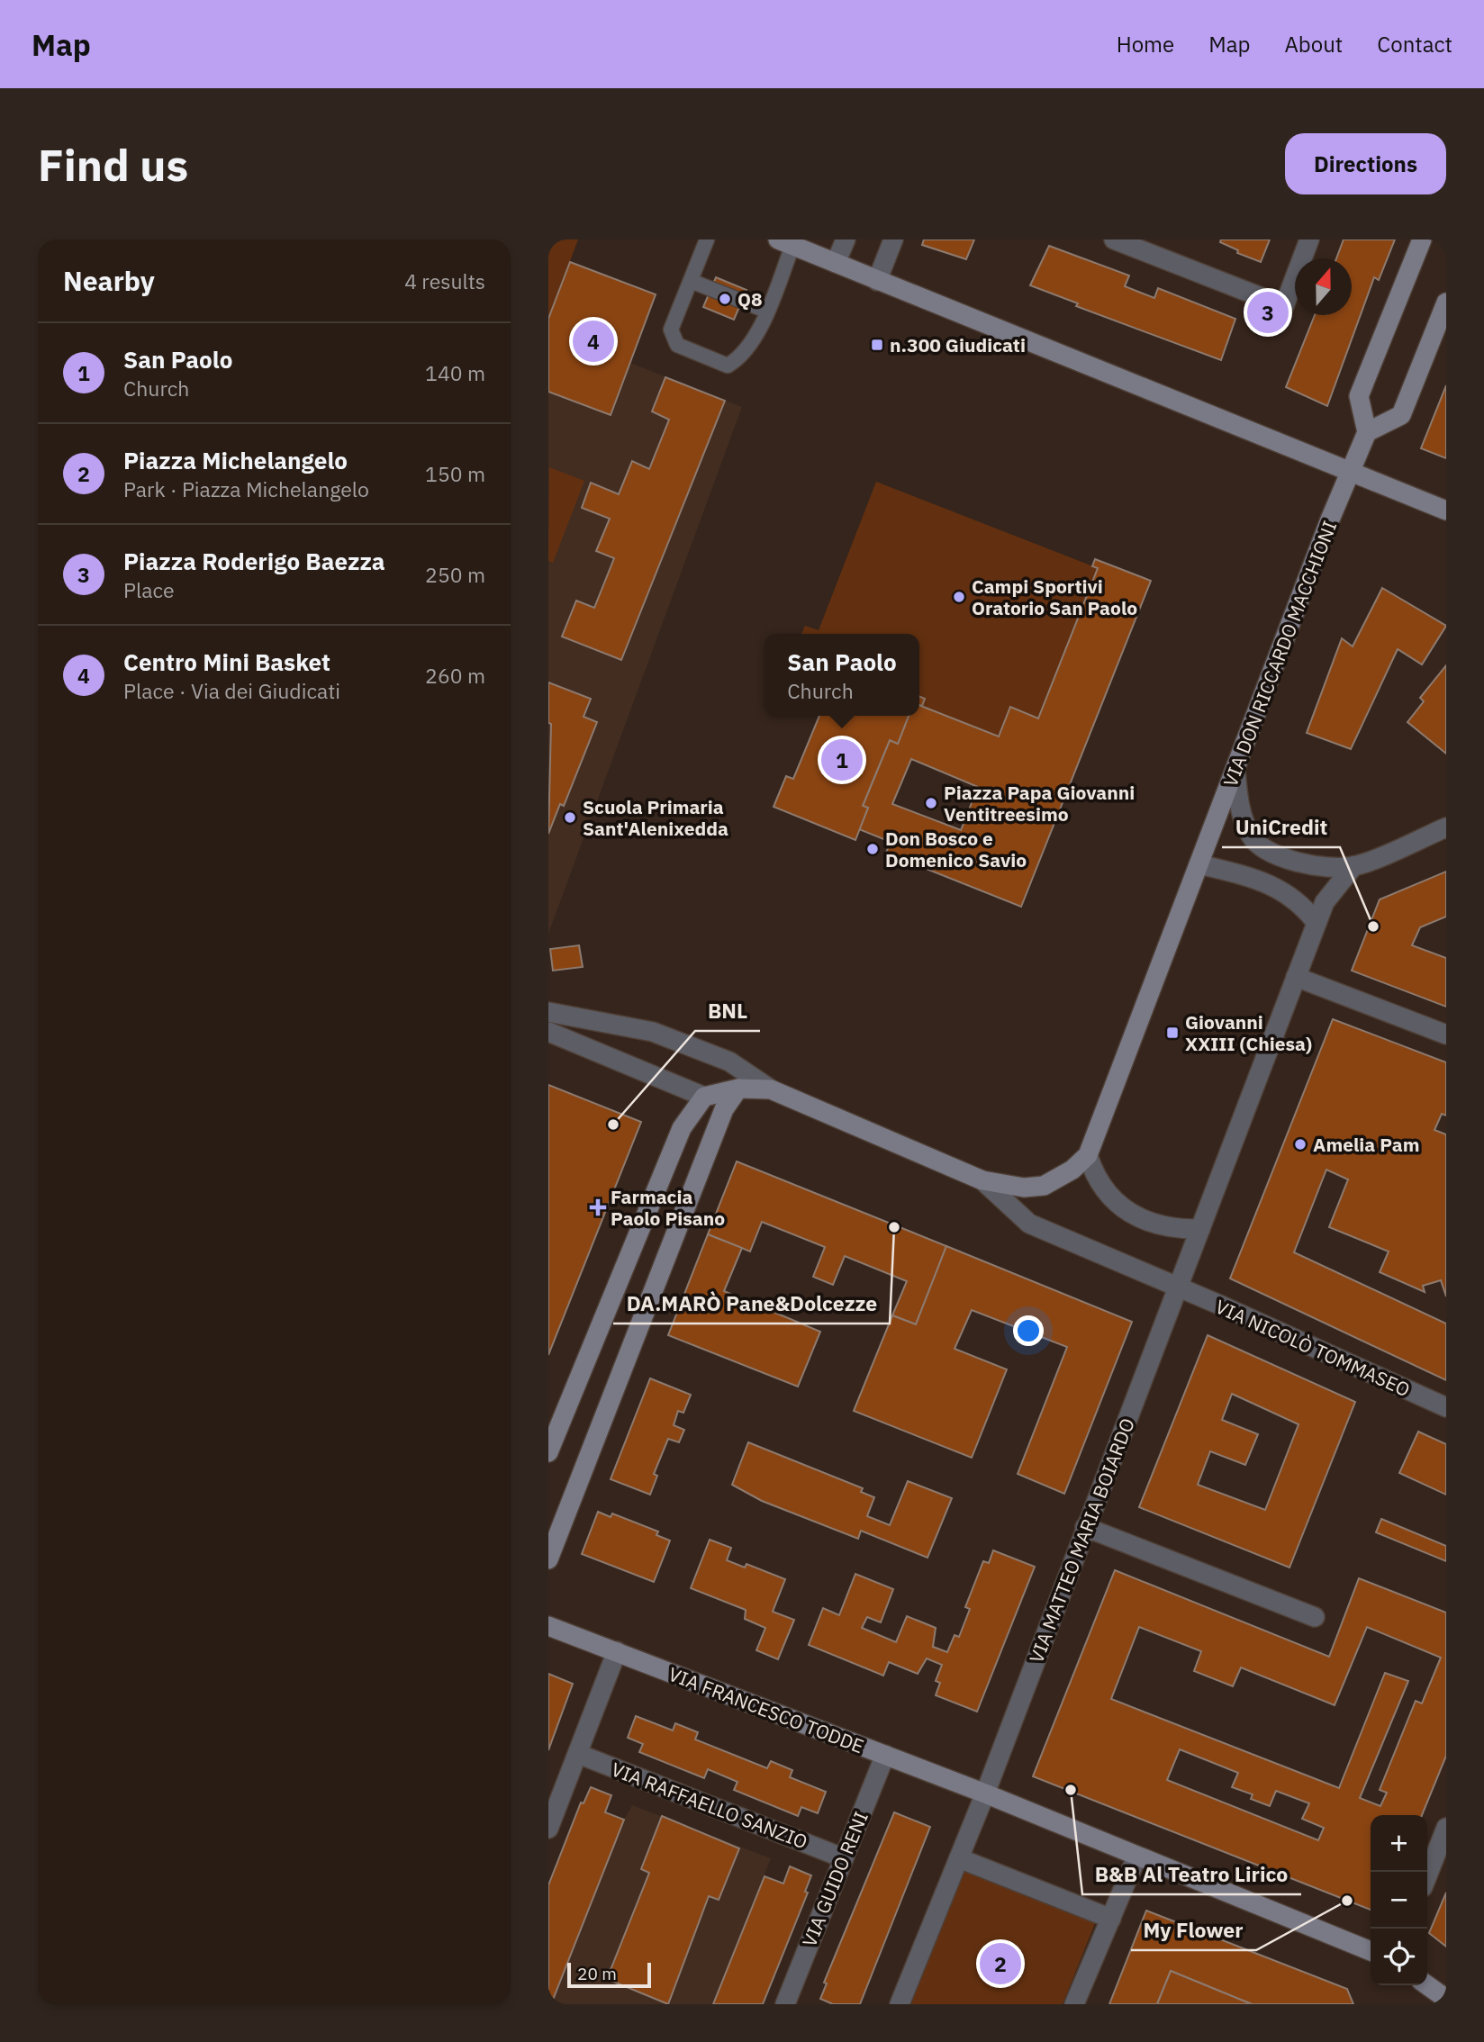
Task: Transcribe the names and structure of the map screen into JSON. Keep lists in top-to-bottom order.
{
  "streets": {
    "street": [
      "VIA DON RICCARDO MACCHIONI",
      "VIA NICOLÒ TOMMASEO",
      "VIA MATTEO MARIA BOIARDO",
      "VIA FRANCESCO TODDE",
      "VIA RAFFAELLO SANZIO",
      "VIA GUIDO RENI"
    ]
  },
  "crossings": [
    ["VIA NICOLÒ TOMMASEO", "VIA MATTEO MARIA BOIARDO"],
    ["VIA MATTEO MARIA BOIARDO", "VIA FRANCESCO TODDE"],
    ["VIA FRANCESCO TODDE", "VIA GUIDO RENI"],
    ["VIA RAFFAELLO SANZIO", "VIA GUIDO RENI"]
  ],
  "places": {
    "other": [
      "Q8",
      "Campi Sportivi Oratorio San Paolo",
      "Piazza Papa Giovanni Ventitreesimo",
      "Scuola Primaria Sant'Alenixedda",
      "Don Bosco e Domenico Savio",
      "UniCredit",
      "BNL",
      "Amelia Pam",
      "DA.MARÒ Pane&Dolcezze",
      "B&B Al Teatro Lirico",
      "My Flower"
    ],
    "transit": ["n.300 Giudicati", "Giovanni XXIII (Chiesa)"],
    "health": ["Farmacia Paolo Pisano"]
  },
  "scale_bar": "20 m",
  "north": "top",
  "page": {
    "header": "Map",
    "nav": [
      "Home",
      "Map",
      "About",
      "Contact"
    ],
    "buttons": "Directions",
    "title": "Find us",
    "heading": ["Nearby", "4 results"],
    "pins": [
      "3",
      "4",
      "1",
      "2"
    ],
    "list": [
      {
        "mark": "1",
        "name": "San Paolo",
        "note": "Church",
        "value": "140 m"
      },
      {
        "mark": "2",
        "name": "Piazza Michelangelo",
        "note": "Park · Piazza Michelangelo",
        "value": "150 m"
      },
      {
        "mark": "3",
        "name": "Piazza Roderigo Baezza",
        "note": "Place",
        "value": "250 m"
      },
      {
        "mark": "4",
        "name": "Centro Mini Basket",
        "note": "Place · Via dei Giudicati",
        "value": "260 m"
      }
    ],
    "popup": ["San Paolo", "Church"],
    "map_buttons": ["+", "−"],
    "scale": "20 m"
  }
}
